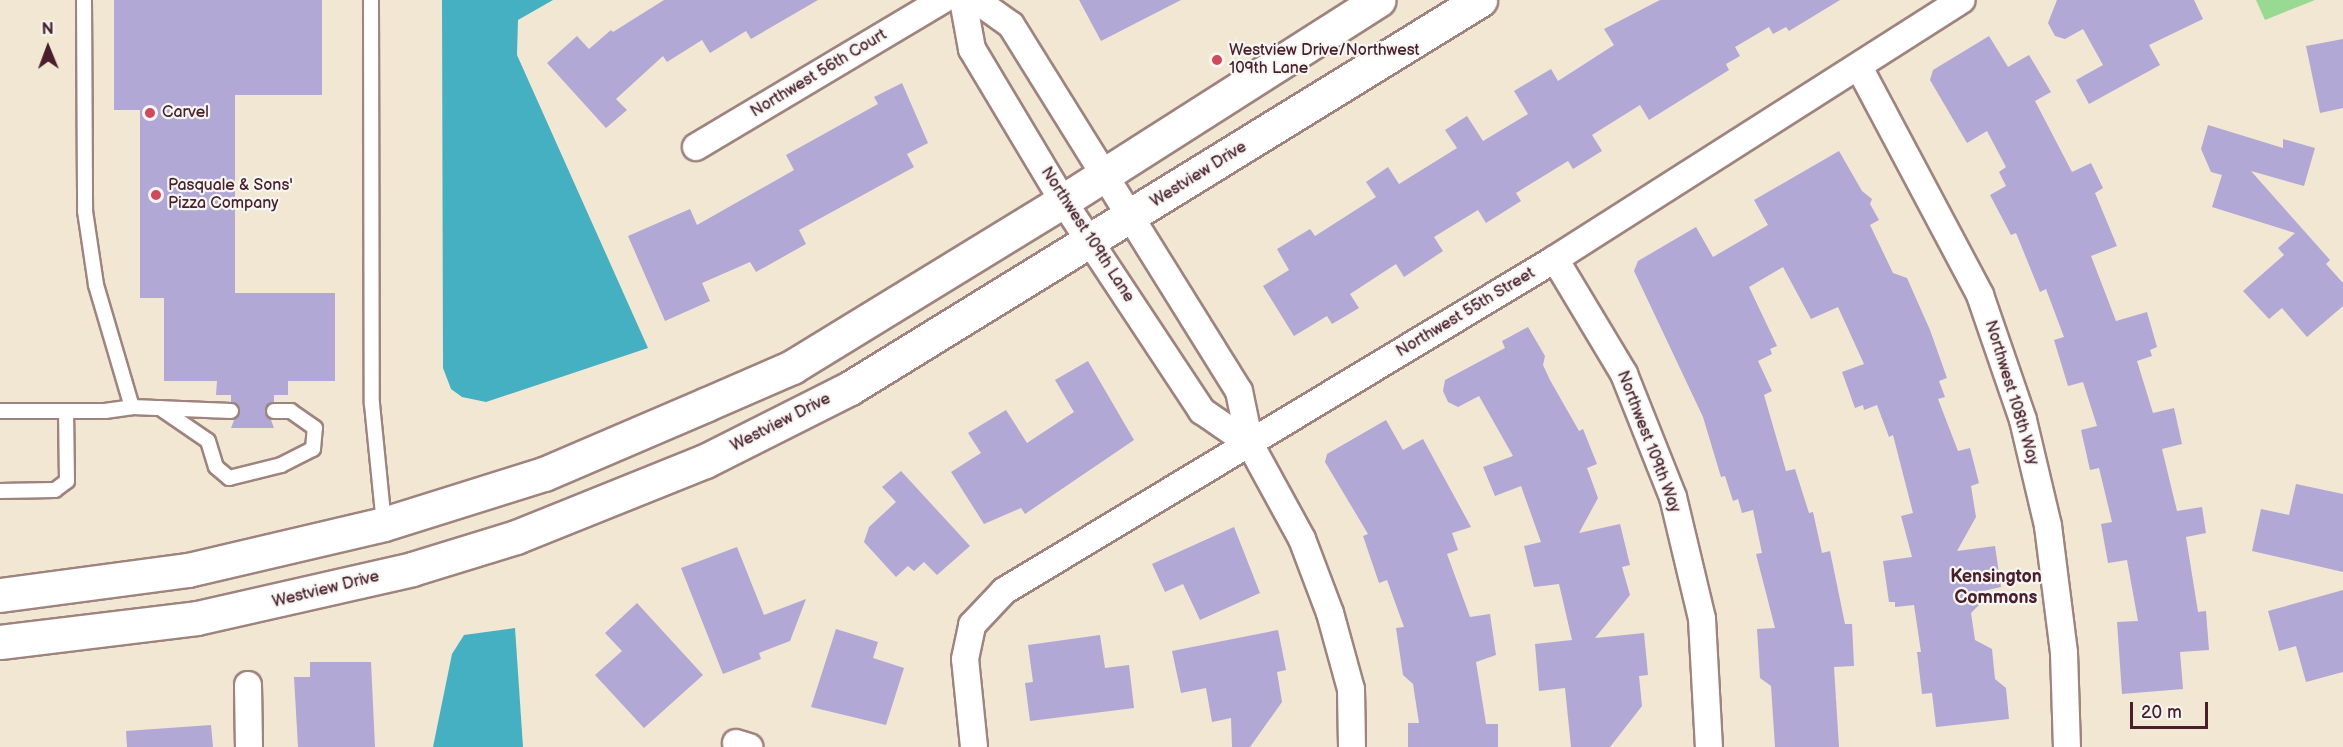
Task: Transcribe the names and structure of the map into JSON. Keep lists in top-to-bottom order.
{
  "streets": {
    "street": [
      "Northwest 56th Court",
      "Westview Drive",
      "Northwest 109th Lane",
      "Northwest 55th Street",
      "Northwest 108th Way",
      "Northwest 109th Way"
    ]
  },
  "crossings": [
    ["Westview Drive", "Northwest 109th Lane"],
    ["Northwest 109th Lane", "Northwest 55th Street"],
    ["Northwest 55th Street", "Northwest 108th Way"],
    ["Northwest 55th Street", "Northwest 109th Way"]
  ],
  "districts": ["Kensington Commons"],
  "places": ["Westview Drive/Northwest 109th Lane", "Carvel", "Pasquale & Sons' Pizza Company"],
  "scale_bar": "20 m",
  "north": "top"
}
